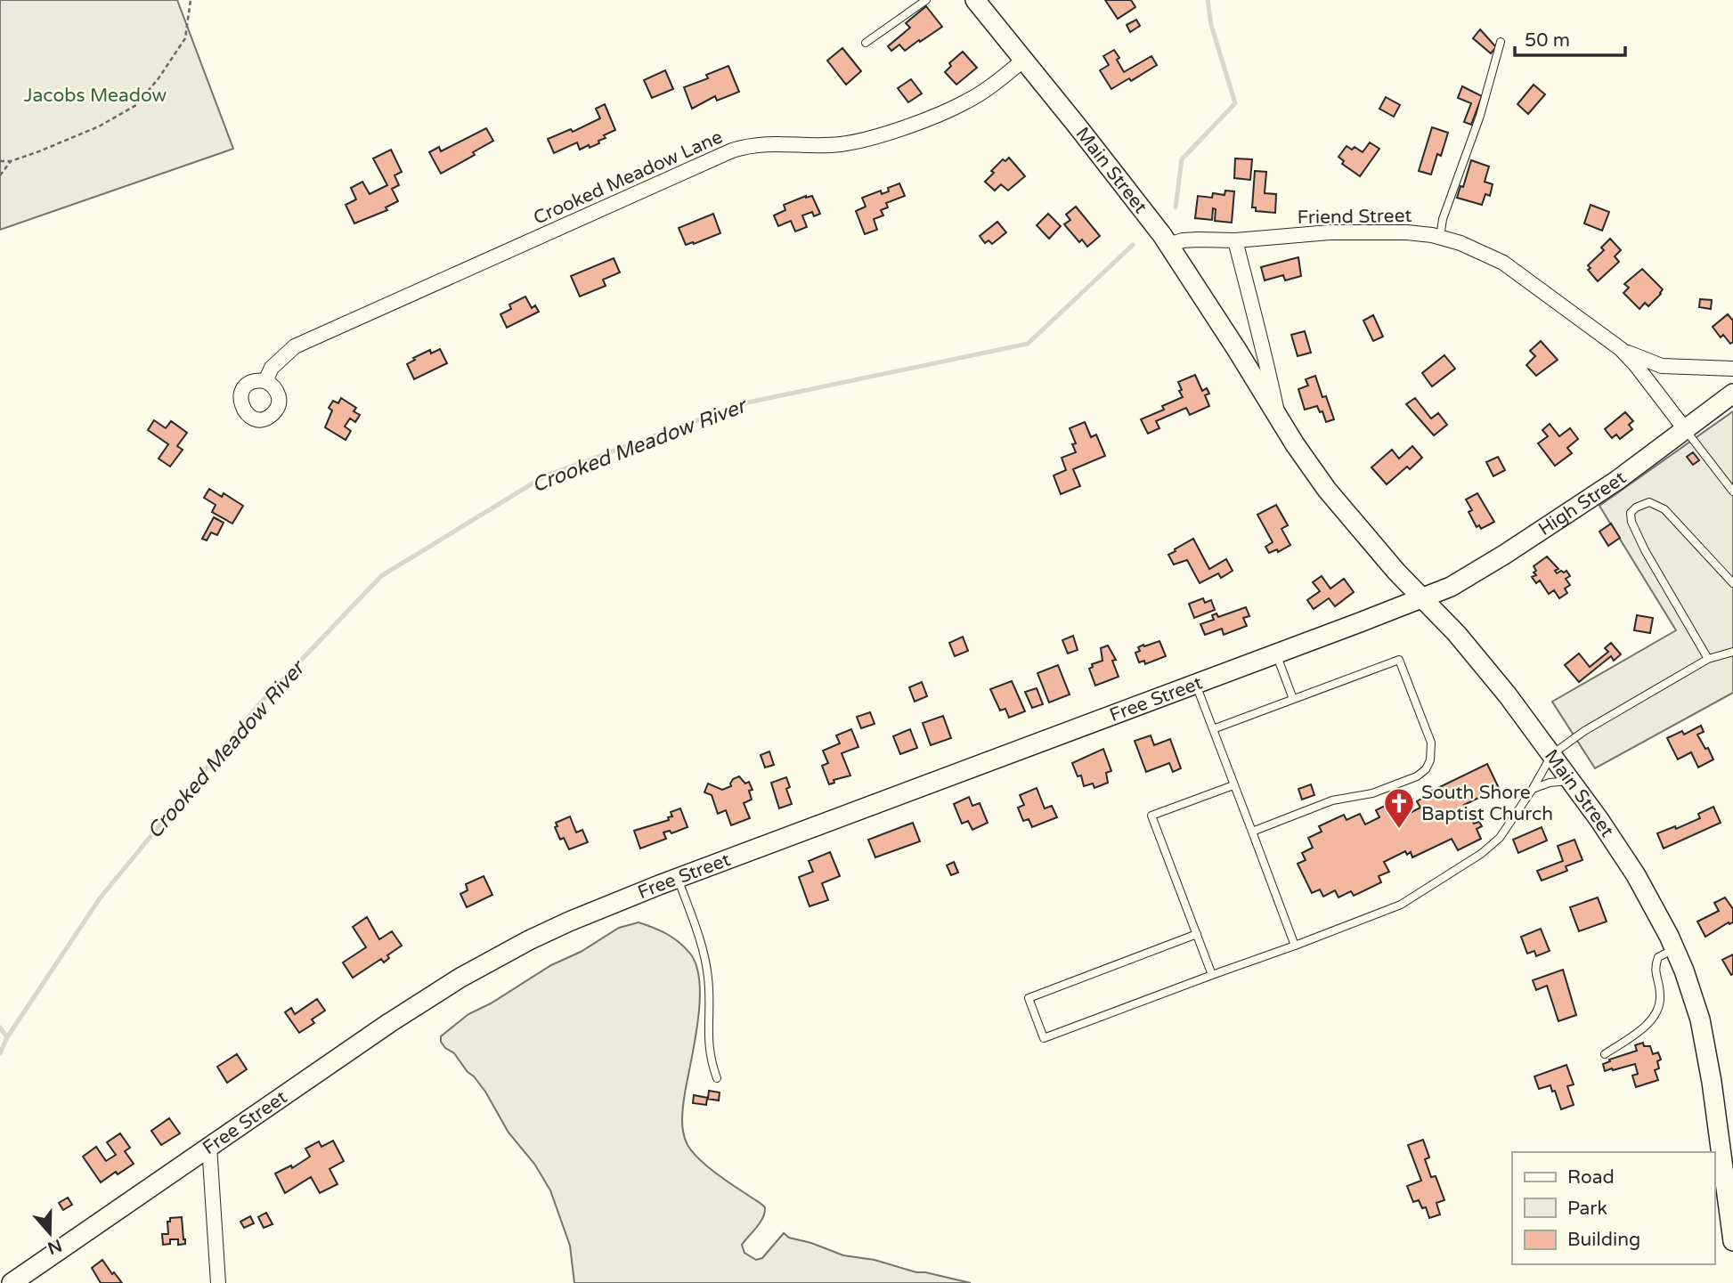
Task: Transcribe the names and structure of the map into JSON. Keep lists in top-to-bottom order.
{
  "streets": {
    "main road": ["Main Street", "High Street", "Free Street"],
    "street": ["Crooked Meadow Lane", "Friend Street"]
  },
  "crossings": [
    ["Main Street", "Crooked Meadow Lane"],
    ["Main Street", "Friend Street"],
    ["Main Street", "High Street"],
    ["Main Street", "Free Street"],
    ["Friend Street", "High Street"],
    ["High Street", "Free Street"]
  ],
  "water": ["Crooked Meadow River"],
  "parks": ["Jacobs Meadow"],
  "places": {
    "church": ["South Shore Baptist Church"]
  },
  "legend": ["Road", "Park", "Building"],
  "scale_bar": "50 m",
  "north": "bottom"
}
